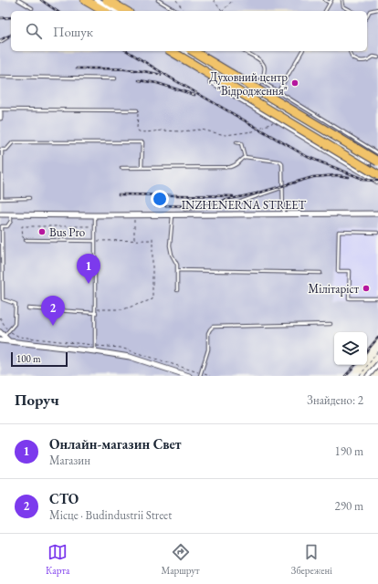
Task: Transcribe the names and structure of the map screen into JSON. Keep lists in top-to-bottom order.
{
  "streets": {
    "street": ["INZHENERNA STREET"]
  },
  "places": ["Духовний центр \"Відродження\"", "Bus Pro", "Мілітаріст"],
  "scale_bar": "100 m",
  "page": {
    "search": "Пошук",
    "pins": ["1", "2"],
    "scale": "100 m",
    "heading": ["Поруч", "Знайдено: 2"],
    "list": [
      {
        "mark": "1",
        "name": "Онлайн-магазин Свет",
        "note": "Магазин",
        "value": "190 m"
      },
      {
        "mark": "2",
        "name": "СТО",
        "note": "Місце · Budindustrii Street",
        "value": "290 m"
      }
    ],
    "nav": ["Карта", "Маршрут", "Збережені"]
  }
}
